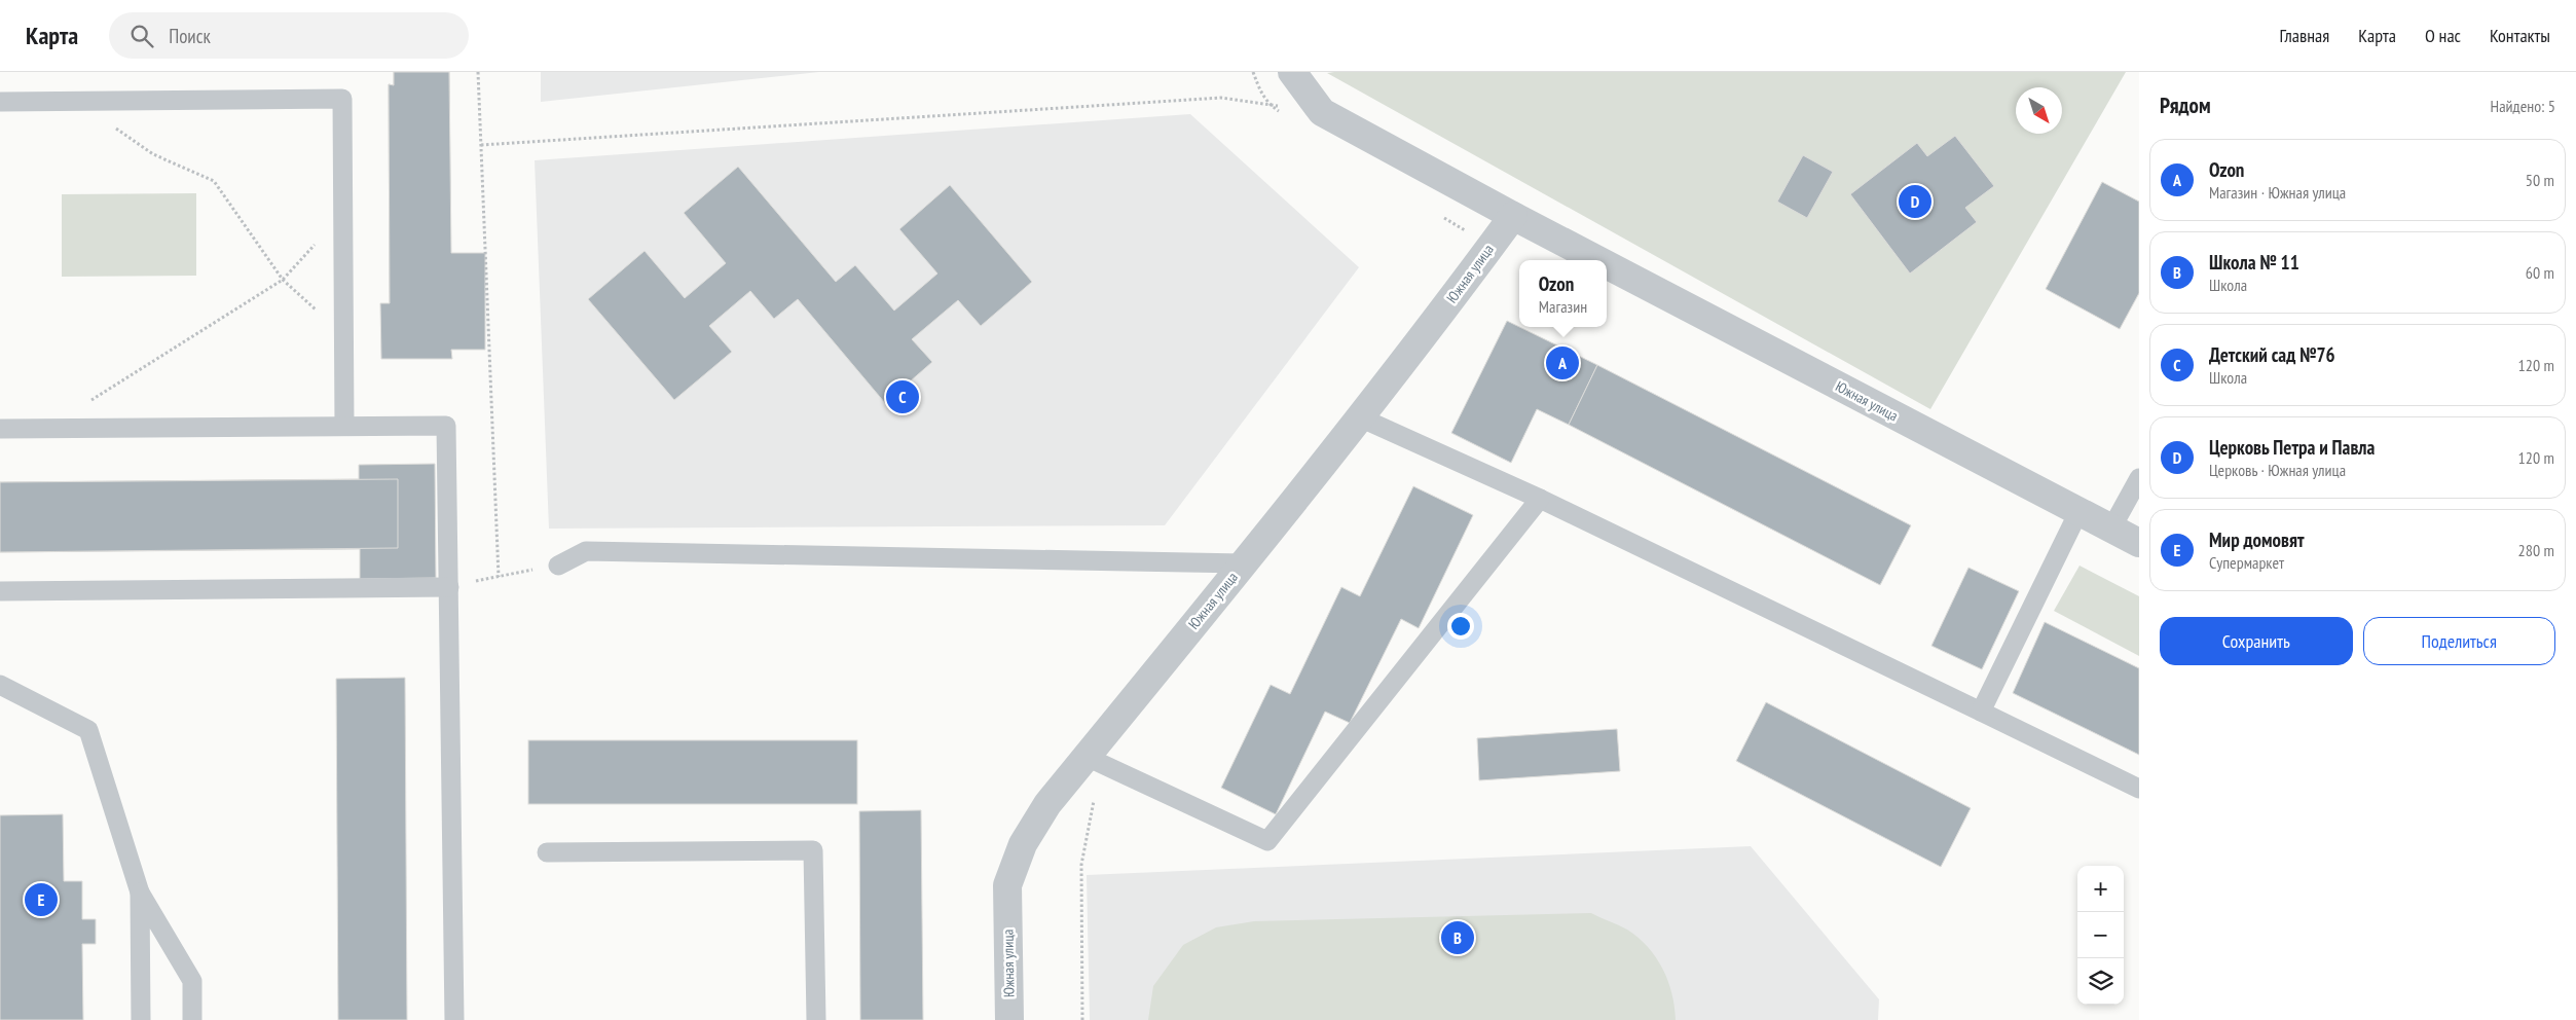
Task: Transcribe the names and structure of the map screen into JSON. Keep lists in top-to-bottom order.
{
  "streets": {
    "street": ["Южная улица"]
  },
  "north": "bottom right",
  "page": {
    "header": "Карта",
    "search": "Поиск",
    "nav": [
      "Главная",
      "Карта",
      "О нас",
      "Контакты"
    ],
    "heading": ["Рядом", "Найдено: 5"],
    "list": [
      {
        "mark": "A",
        "name": "Ozon",
        "note": "Магазин · Южная улица",
        "value": "50 m"
      },
      {
        "mark": "B",
        "name": "Школа № 11",
        "note": "Школа",
        "value": "60 m"
      },
      {
        "mark": "C",
        "name": "Детский сад №76",
        "note": "Школа",
        "value": "120 m"
      },
      {
        "mark": "D",
        "name": "Церковь Петра и Павла",
        "note": "Церковь · Южная улица",
        "value": "120 m"
      },
      {
        "mark": "E",
        "name": "Мир домовят",
        "note": "Супермаркет",
        "value": "280 m"
      }
    ],
    "pins": [
      "D",
      "A",
      "C",
      "E",
      "B"
    ],
    "popup": ["Ozon", "Магазин"],
    "buttons": ["Сохранить", "Поделиться"],
    "map_buttons": ["+", "−"]
  }
}
